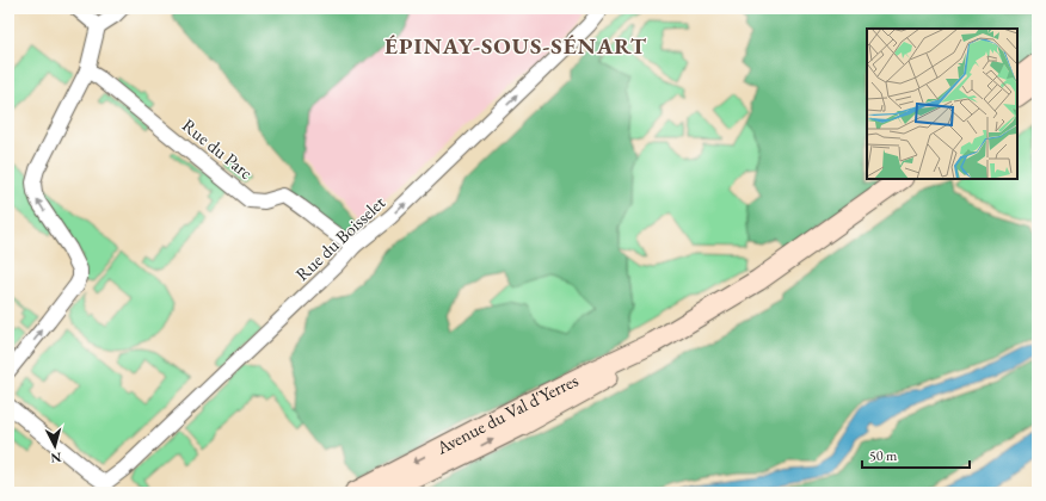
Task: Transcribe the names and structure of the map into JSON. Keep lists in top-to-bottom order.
{
  "streets": {
    "main road": ["Avenue du Val d'Yerres"],
    "street": ["Rue du Parc", "Rue du Boisselet"]
  },
  "crossings": [
    ["Rue du Parc", "Rue du Boisselet"]
  ],
  "one_way": ["Rue du Boisselet"],
  "districts": ["ÉPINAY-SOUS-SÉNART"],
  "scale_bar": "50 m",
  "north": "bottom"
}
